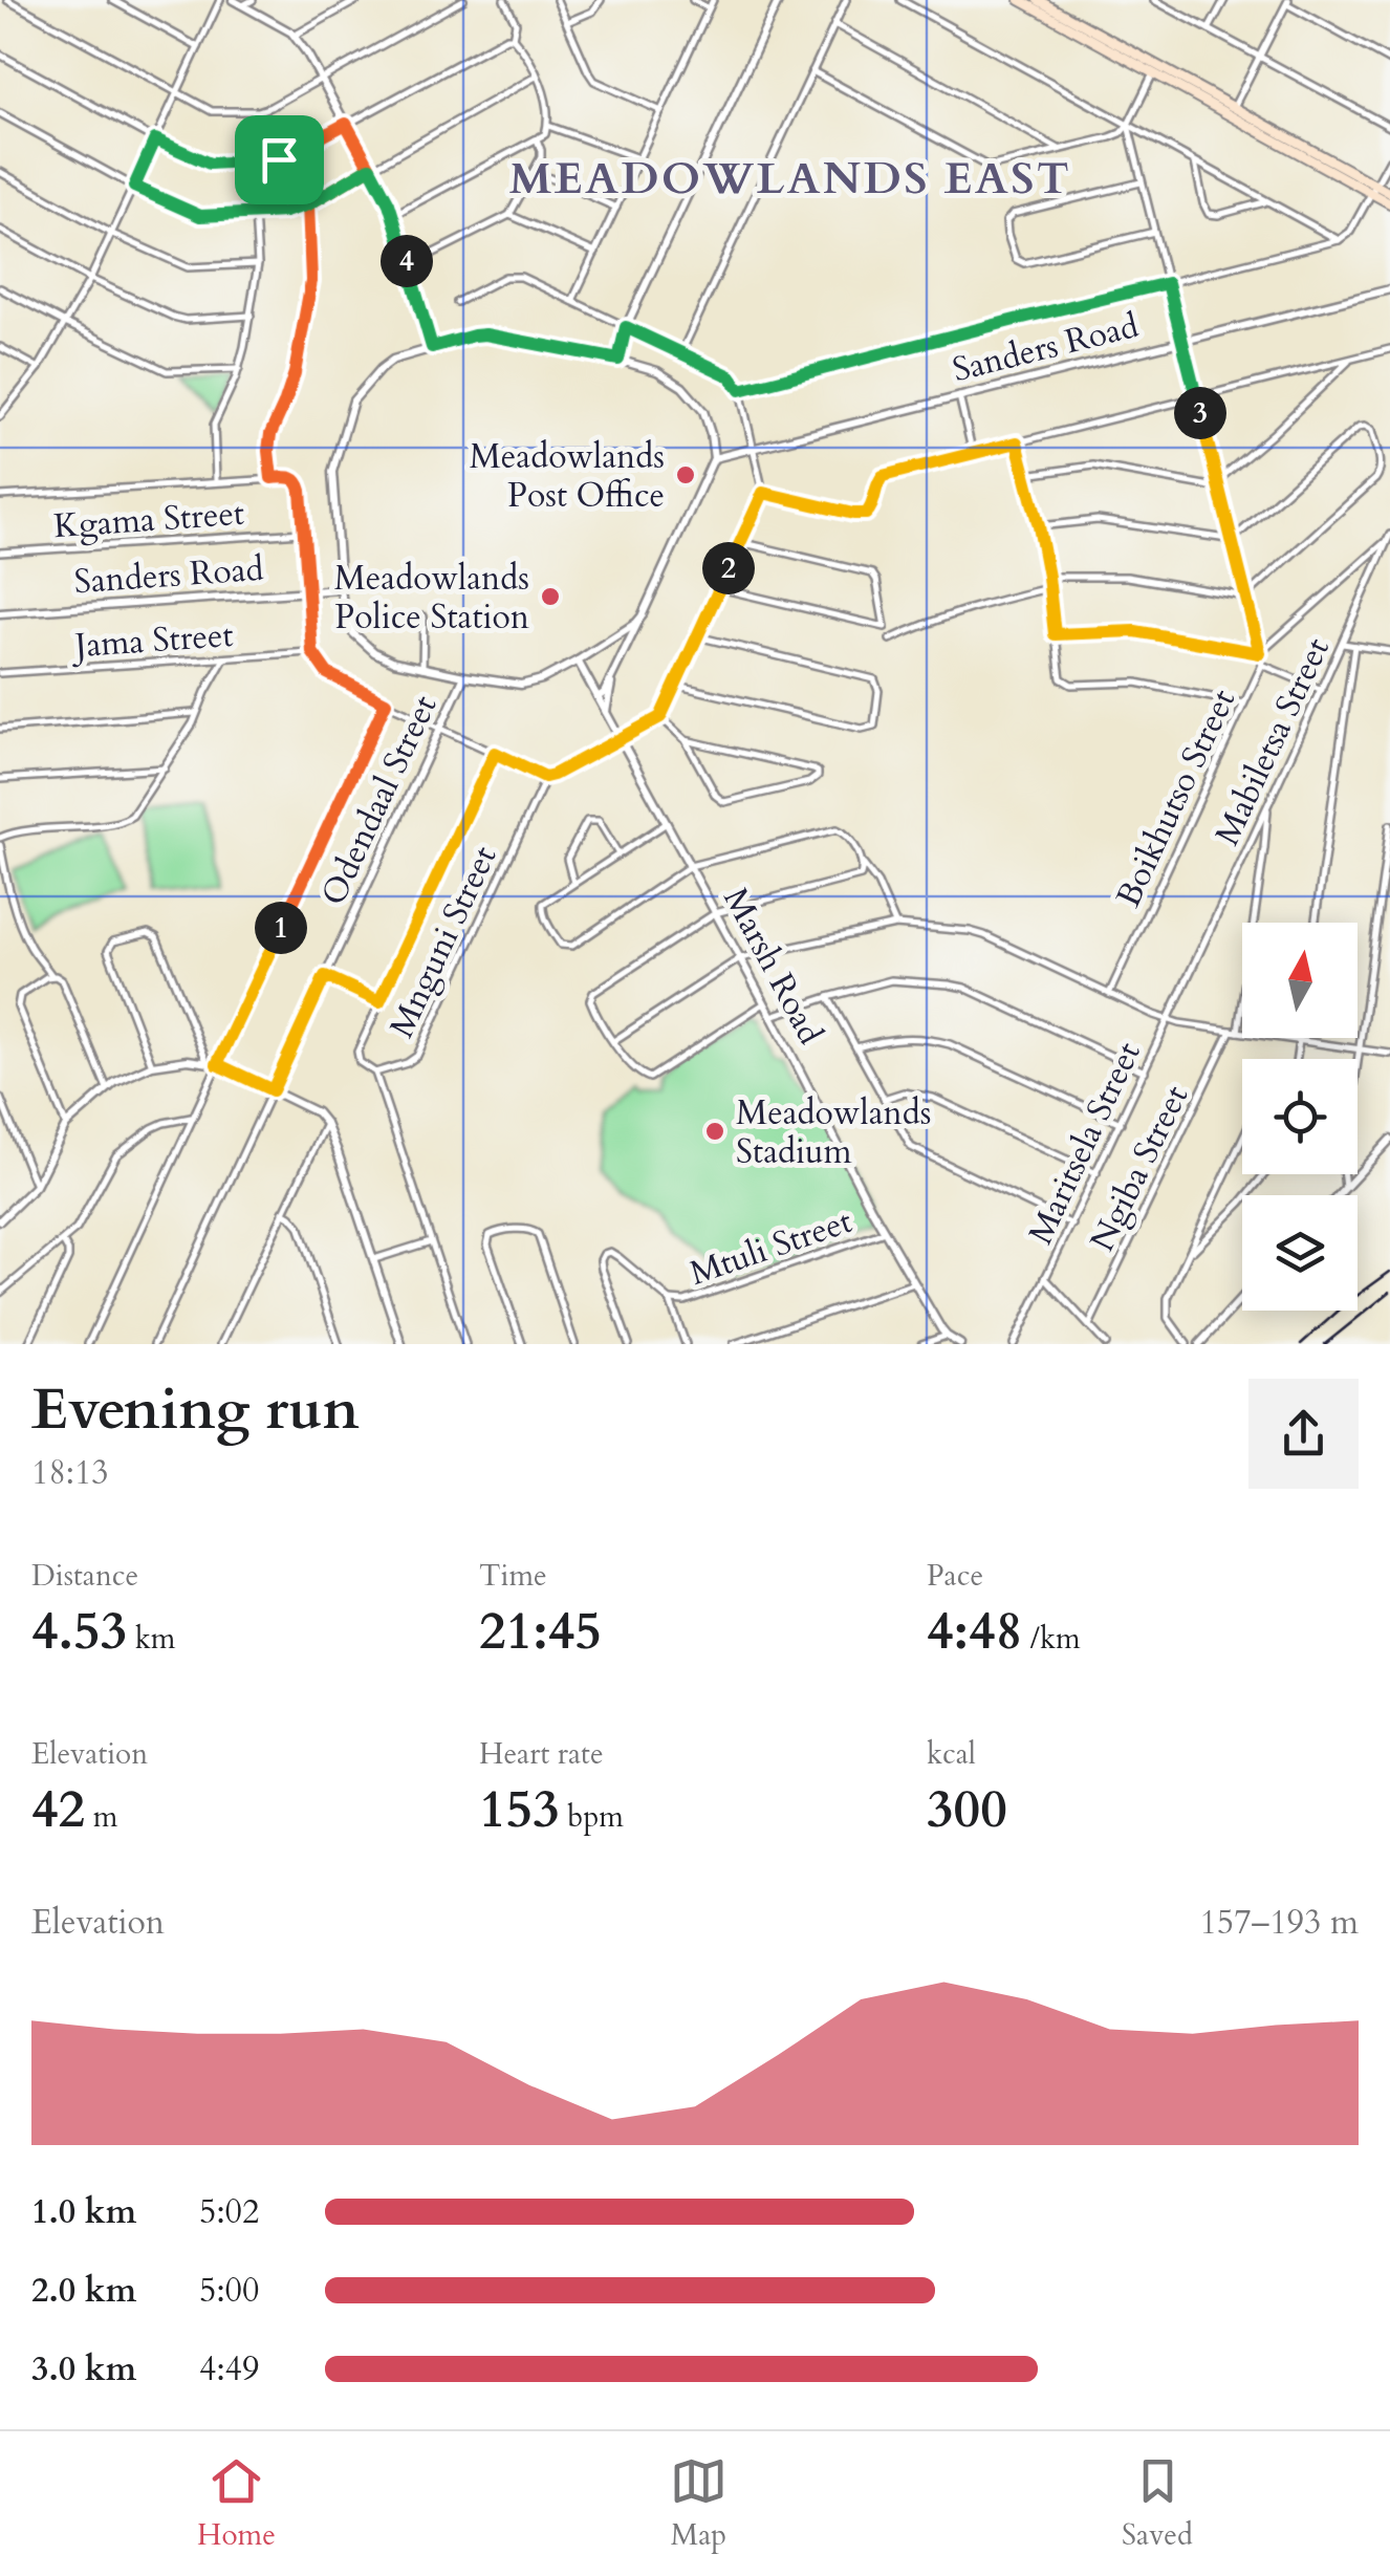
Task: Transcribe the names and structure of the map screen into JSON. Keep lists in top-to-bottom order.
{
  "streets": {
    "street": [
      "Sanders Road",
      "Kgama Street",
      "Jama Street",
      "Mabiletsa Street",
      "Boikhutso Street",
      "Odendaal Street",
      "Mnguni Street",
      "Marsh Road",
      "Maritsela Street",
      "Ngiba Street",
      "Mtuli Street"
    ]
  },
  "crossings": [
    ["Sanders Road", "Boikhutso Street"],
    ["Sanders Road", "Odendaal Street"],
    ["Sanders Road", "Marsh Road"],
    ["Mabiletsa Street", "Maritsela Street"],
    ["Mabiletsa Street", "Ngiba Street"],
    ["Odendaal Street", "Marsh Road"],
    ["Marsh Road", "Mtuli Street"]
  ],
  "districts": ["MEADOWLANDS EAST"],
  "places": ["Meadowlands Post Office", "Meadowlands Police Station", "Meadowlands Stadium"],
  "north": "top",
  "page": {
    "pins": [
      "4",
      "3",
      "2",
      "1"
    ],
    "heading": ["Evening run", "18:13"],
    "stats": [
      ["Distance", "4.53 km"],
      ["Time", "21:45"],
      ["Pace", "4:48 /km"],
      ["Elevation", "42 m"],
      ["Heart rate", "153 bpm"],
      ["kcal", "300"]
    ],
    "chart": ["Elevation", "157–193 m"],
    "list": [
      {
        "name": "1.0 km",
        "note": "5:02"
      },
      {
        "name": "2.0 km",
        "note": "5:00"
      },
      {
        "name": "3.0 km",
        "note": "4:49"
      }
    ],
    "tabs": ["Home", "Map", "Saved"]
  }
}
